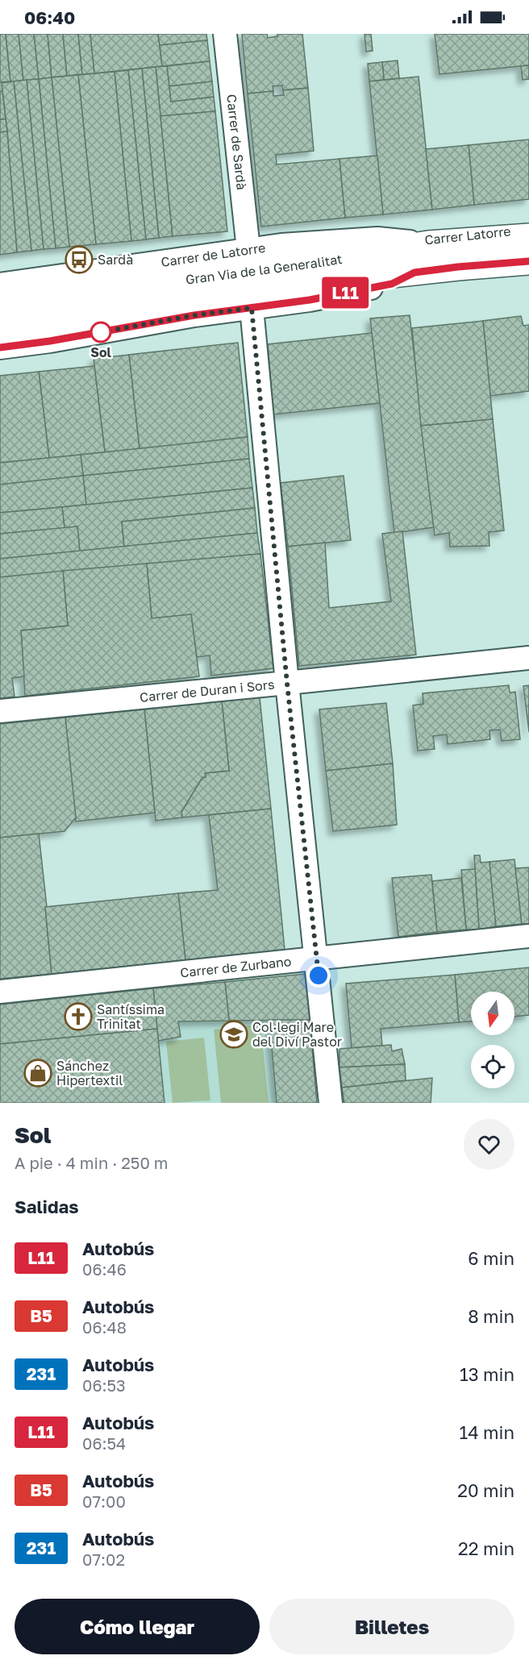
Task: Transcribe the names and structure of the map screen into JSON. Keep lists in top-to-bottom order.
{
  "streets": {
    "street": [
      "Carrer de Sardà",
      "Carrer Latorre",
      "Carrer de Latorre",
      "Gran Via de la Generalitat",
      "Carrer de Duran i Sors",
      "Carrer de Zurbano"
    ]
  },
  "crossings": [
    ["Carrer de Sardà", "Carrer de Latorre"],
    ["Carrer de Sardà", "Gran Via de la Generalitat"],
    ["Carrer de Sardà", "Carrer de Duran i Sors"],
    ["Carrer de Sardà", "Carrer de Zurbano"],
    ["Carrer Latorre", "Gran Via de la Generalitat"],
    ["Carrer de Latorre", "Gran Via de la Generalitat"]
  ],
  "places": {
    "bus stop": ["Sardà"],
    "other": ["Sol"],
    "church": ["Santíssima Trinitat"],
    "school or university": ["Col·legi Mare del Diví Pastor"],
    "shop": ["Sánchez Hipertextil"]
  },
  "lines": ["bus line L11"],
  "north": "bottom",
  "page": {
    "status": "06:40",
    "on_map": "L11",
    "heading": [
      ["Sol", "A pie · 4 min · 250 m"],
      "Salidas"
    ],
    "list": [
      {
        "mark": "L11",
        "name": "Autobús",
        "note": "06:46",
        "value": "6 min"
      },
      {
        "mark": "B5",
        "name": "Autobús",
        "note": "06:48",
        "value": "8 min"
      },
      {
        "mark": "231",
        "name": "Autobús",
        "note": "06:53",
        "value": "13 min"
      },
      {
        "mark": "L11",
        "name": "Autobús",
        "note": "06:54",
        "value": "14 min"
      },
      {
        "mark": "B5",
        "name": "Autobús",
        "note": "07:00",
        "value": "20 min"
      },
      {
        "mark": "231",
        "name": "Autobús",
        "note": "07:02",
        "value": "22 min"
      }
    ],
    "buttons": ["Cómo llegar", "Billetes"]
  }
}
